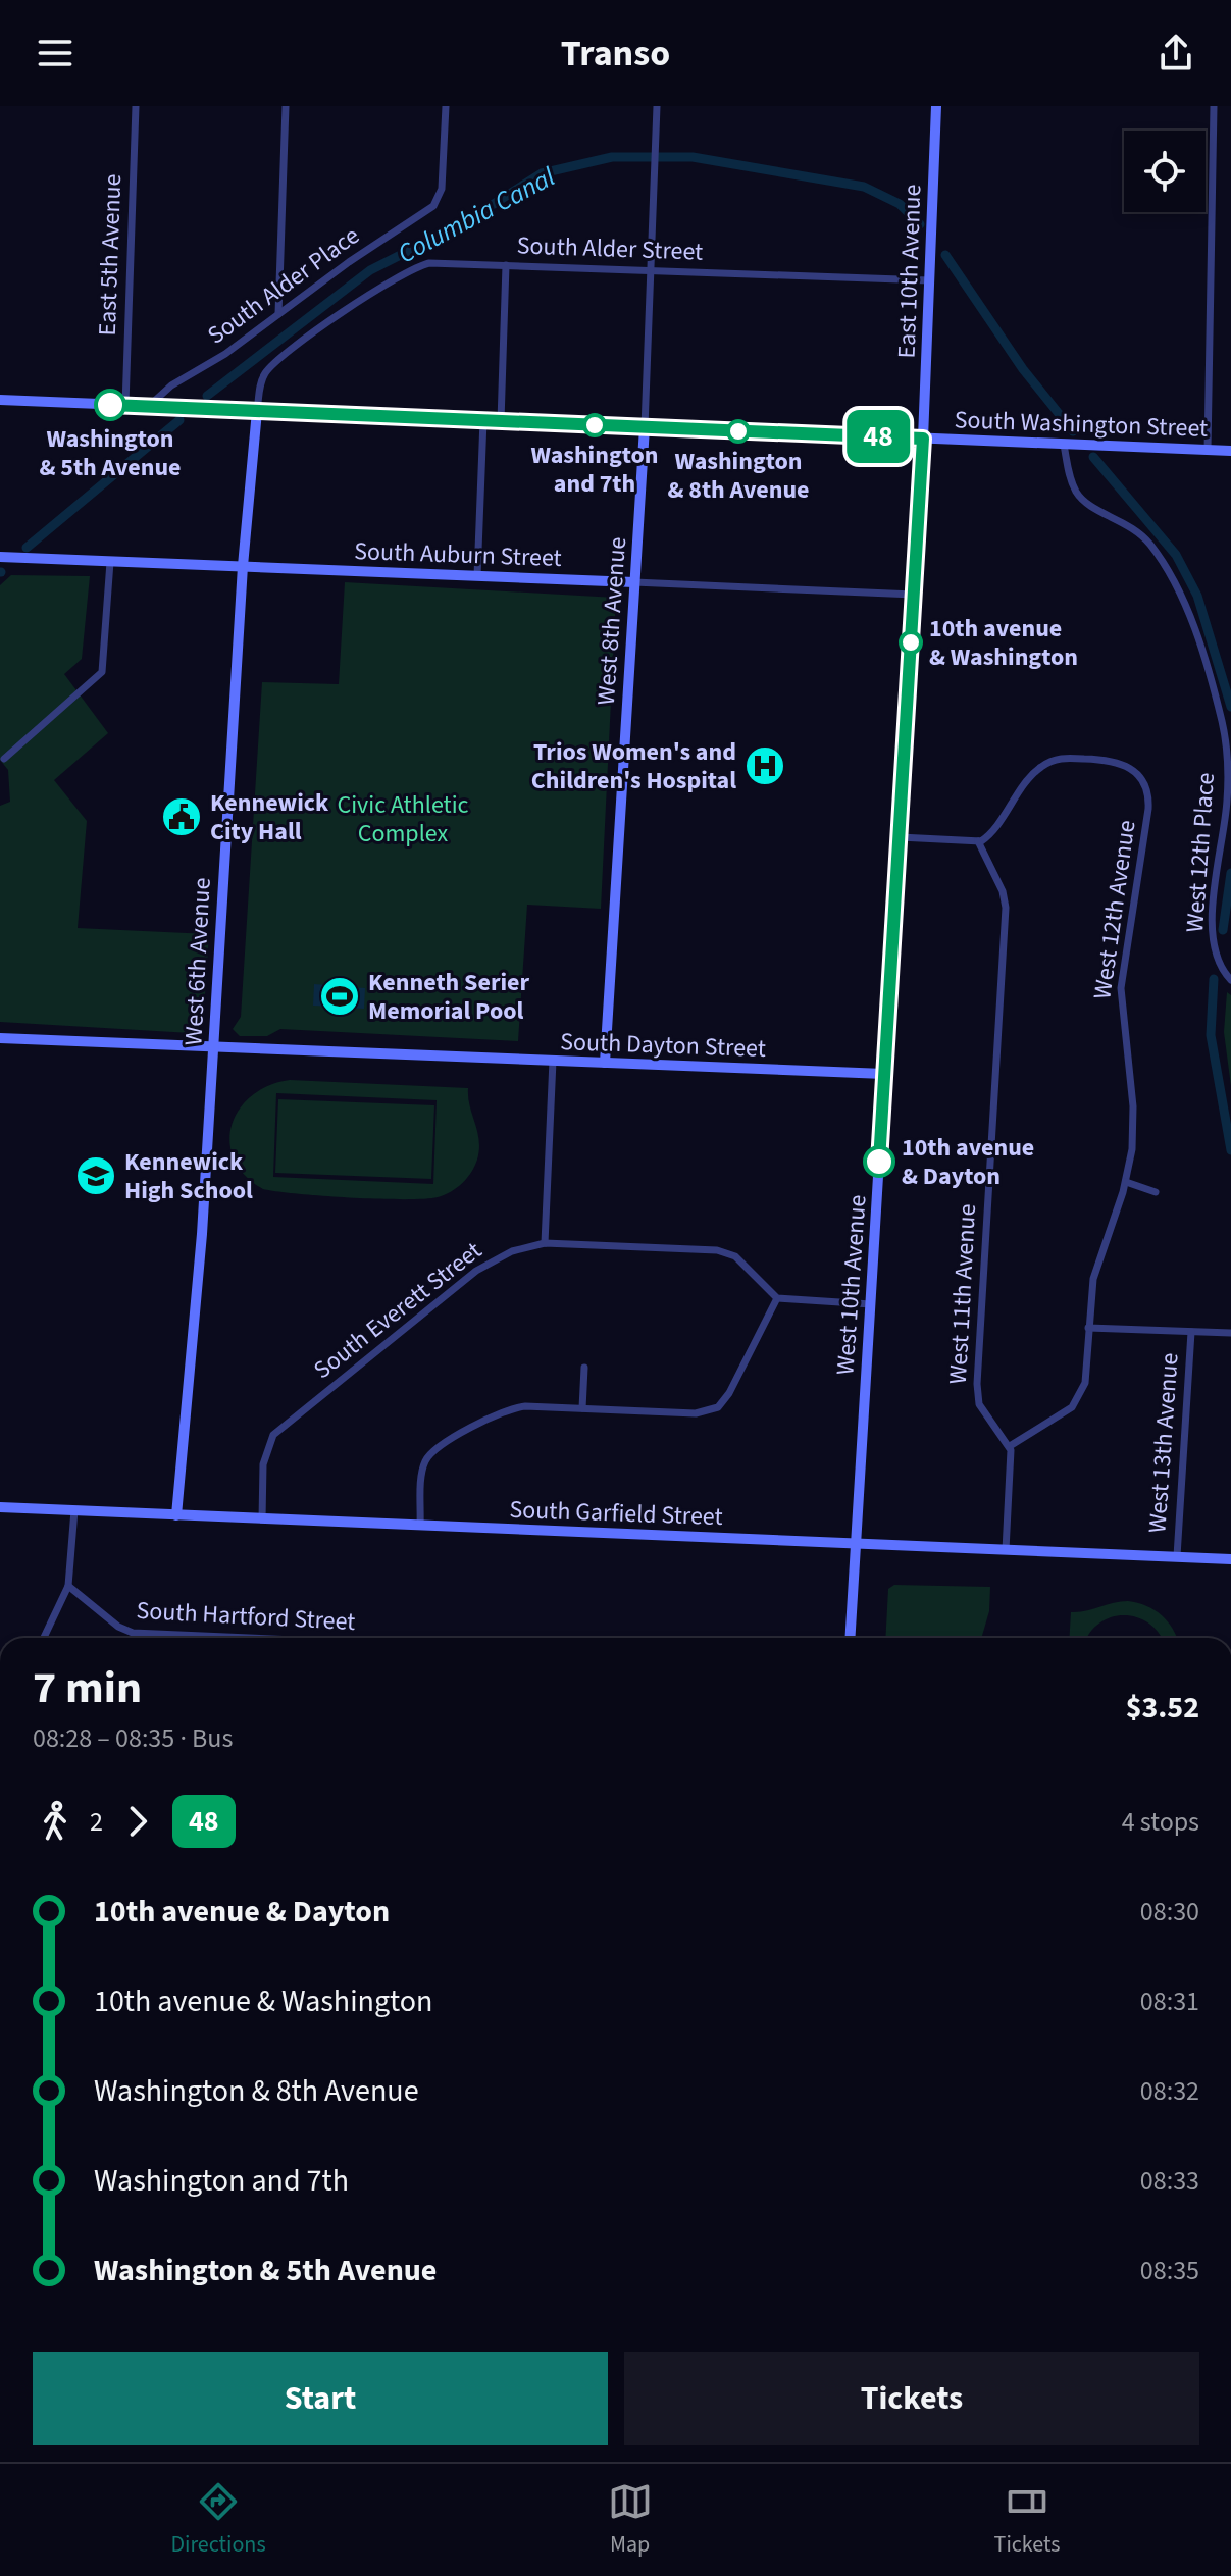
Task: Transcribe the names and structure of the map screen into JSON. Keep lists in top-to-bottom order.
{
  "streets": {
    "street": [
      "South Alder Street",
      "East 5th Avenue",
      "East 10th Avenue",
      "South Alder Place",
      "South Washington Street",
      "South Auburn Street",
      "West 8th Avenue",
      "West 12th Place",
      "West 12th Avenue",
      "West 6th Avenue",
      "South Dayton Street",
      "West 10th Avenue",
      "West 11th Avenue",
      "South Everett Street",
      "West 13th Avenue",
      "South Garfield Street",
      "South Hartford Street"
    ]
  },
  "crossings": [
    ["South Alder Street", "East 10th Avenue"],
    ["South Alder Street", "South Washington Street"],
    ["South Alder Street", "West 6th Avenue"],
    ["East 5th Avenue", "South Washington Street"],
    ["East 10th Avenue", "South Washington Street"],
    ["East 10th Avenue", "West 10th Avenue"],
    ["South Alder Place", "South Washington Street"],
    ["South Washington Street", "West 8th Avenue"],
    ["South Washington Street", "West 12th Place"],
    ["South Washington Street", "West 6th Avenue"],
    ["South Washington Street", "West 10th Avenue"],
    ["South Auburn Street", "West 8th Avenue"],
    ["South Auburn Street", "West 6th Avenue"],
    ["South Auburn Street", "West 10th Avenue"],
    ["West 8th Avenue", "South Dayton Street"],
    ["West 12th Avenue", "West 11th Avenue"],
    ["West 6th Avenue", "South Dayton Street"],
    ["West 6th Avenue", "South Garfield Street"],
    ["South Dayton Street", "West 10th Avenue"],
    ["West 10th Avenue", "South Garfield Street"],
    ["South Everett Street", "South Garfield Street"],
    ["West 13th Avenue", "South Garfield Street"]
  ],
  "water": ["Columbia Canal"],
  "parks": ["Civic Athletic Complex"],
  "places": {
    "other": [
      "Washington & 5th Avenue",
      "Washington and 7th",
      "Washington & 8th Avenue",
      "10th avenue & Washington",
      "10th avenue & Dayton"
    ],
    "hospital": ["Trios Women's and Children's Hospital"],
    "public building": ["Kennewick City Hall"],
    "sports": ["Kenneth Serier Memorial Pool"],
    "school or university": ["Kennewick High School"]
  },
  "lines": ["bus line 48"],
  "page": {
    "header": "Transo",
    "on_map": "48",
    "heading": ["7 min", "08:28 – 08:35 · Bus", "$3.52"],
    "legs": ["2", "48", "4 stops"],
    "list": [
      {
        "name": "10th avenue & Dayton",
        "value": "08:30"
      },
      {
        "name": "10th avenue & Washington",
        "value": "08:31"
      },
      {
        "name": "Washington & 8th Avenue",
        "value": "08:32"
      },
      {
        "name": "Washington and 7th",
        "value": "08:33"
      },
      {
        "name": "Washington & 5th Avenue",
        "value": "08:35"
      }
    ],
    "buttons": ["Start", "Tickets"],
    "tabs": ["Directions", "Map", "Tickets"]
  }
}
